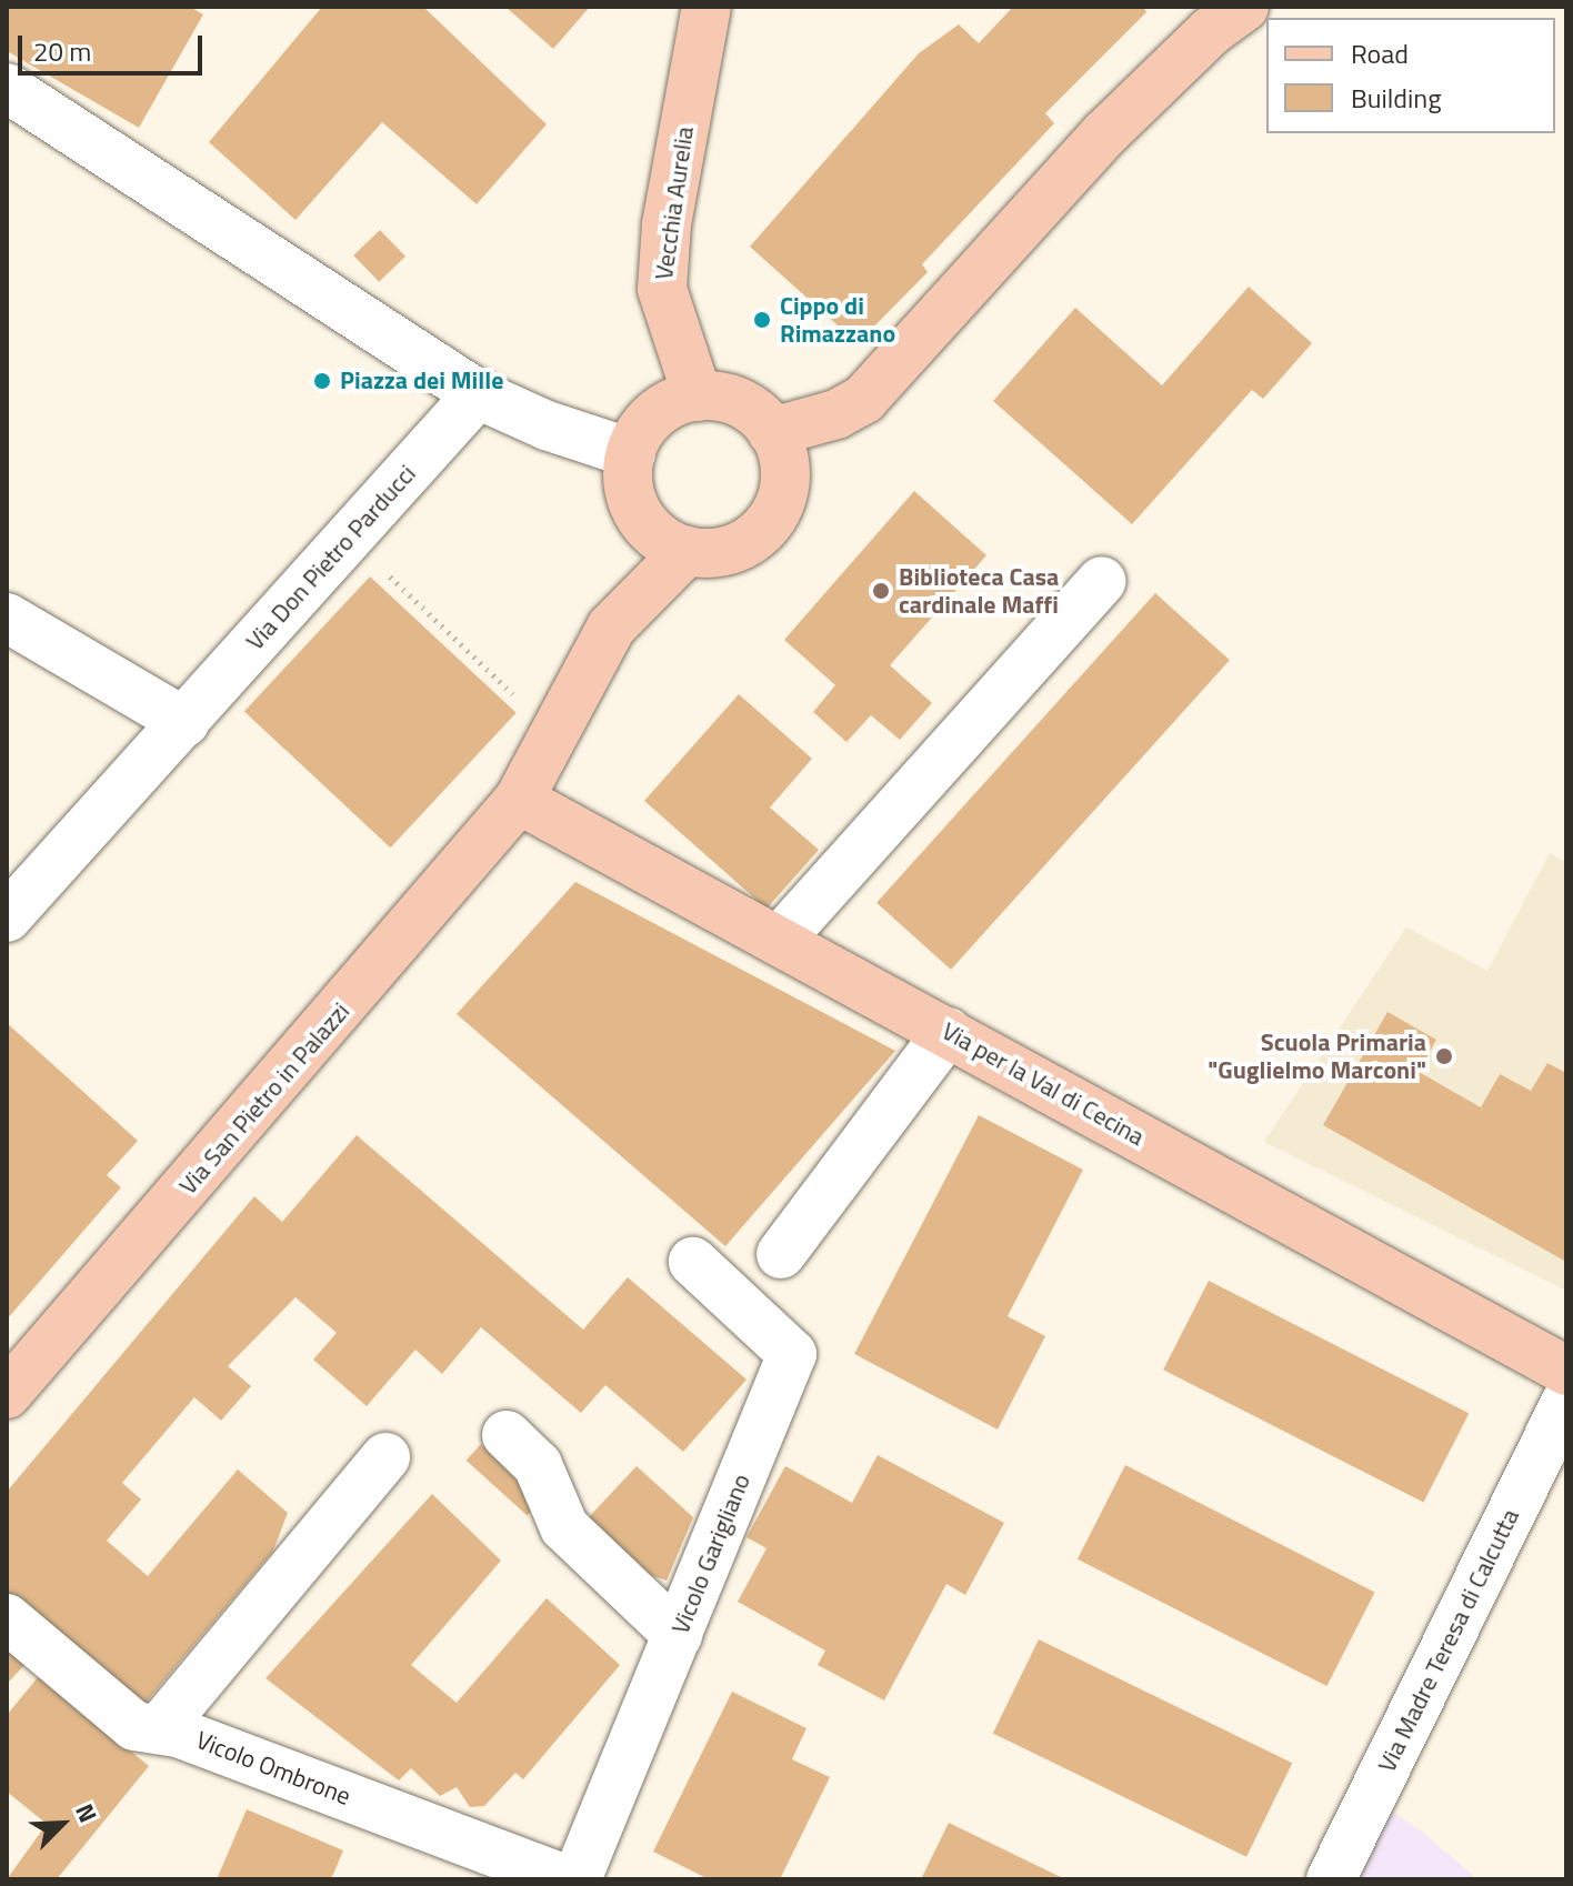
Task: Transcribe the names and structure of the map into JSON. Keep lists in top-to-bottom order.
{
  "streets": {
    "main road": ["Vecchia Aurelia", "Via per la Val di Cecina", "Via San Pietro in Palazzi"],
    "street": [
      "Via Don Pietro Parducci",
      "Vicolo Garigliano",
      "Via Madre Teresa di Calcutta",
      "Vicolo Ombrone"
    ]
  },
  "crossings": [
    ["Via per la Val di Cecina", "Via San Pietro in Palazzi"]
  ],
  "places": [
    "Cippo di Rimazzano",
    "Piazza dei Mille",
    "Biblioteca Casa cardinale Maffi",
    "Scuola Primaria \"Guglielmo Marconi\""
  ],
  "legend": ["Road", "Building"],
  "scale_bar": "20 m",
  "north": "top right"
}
